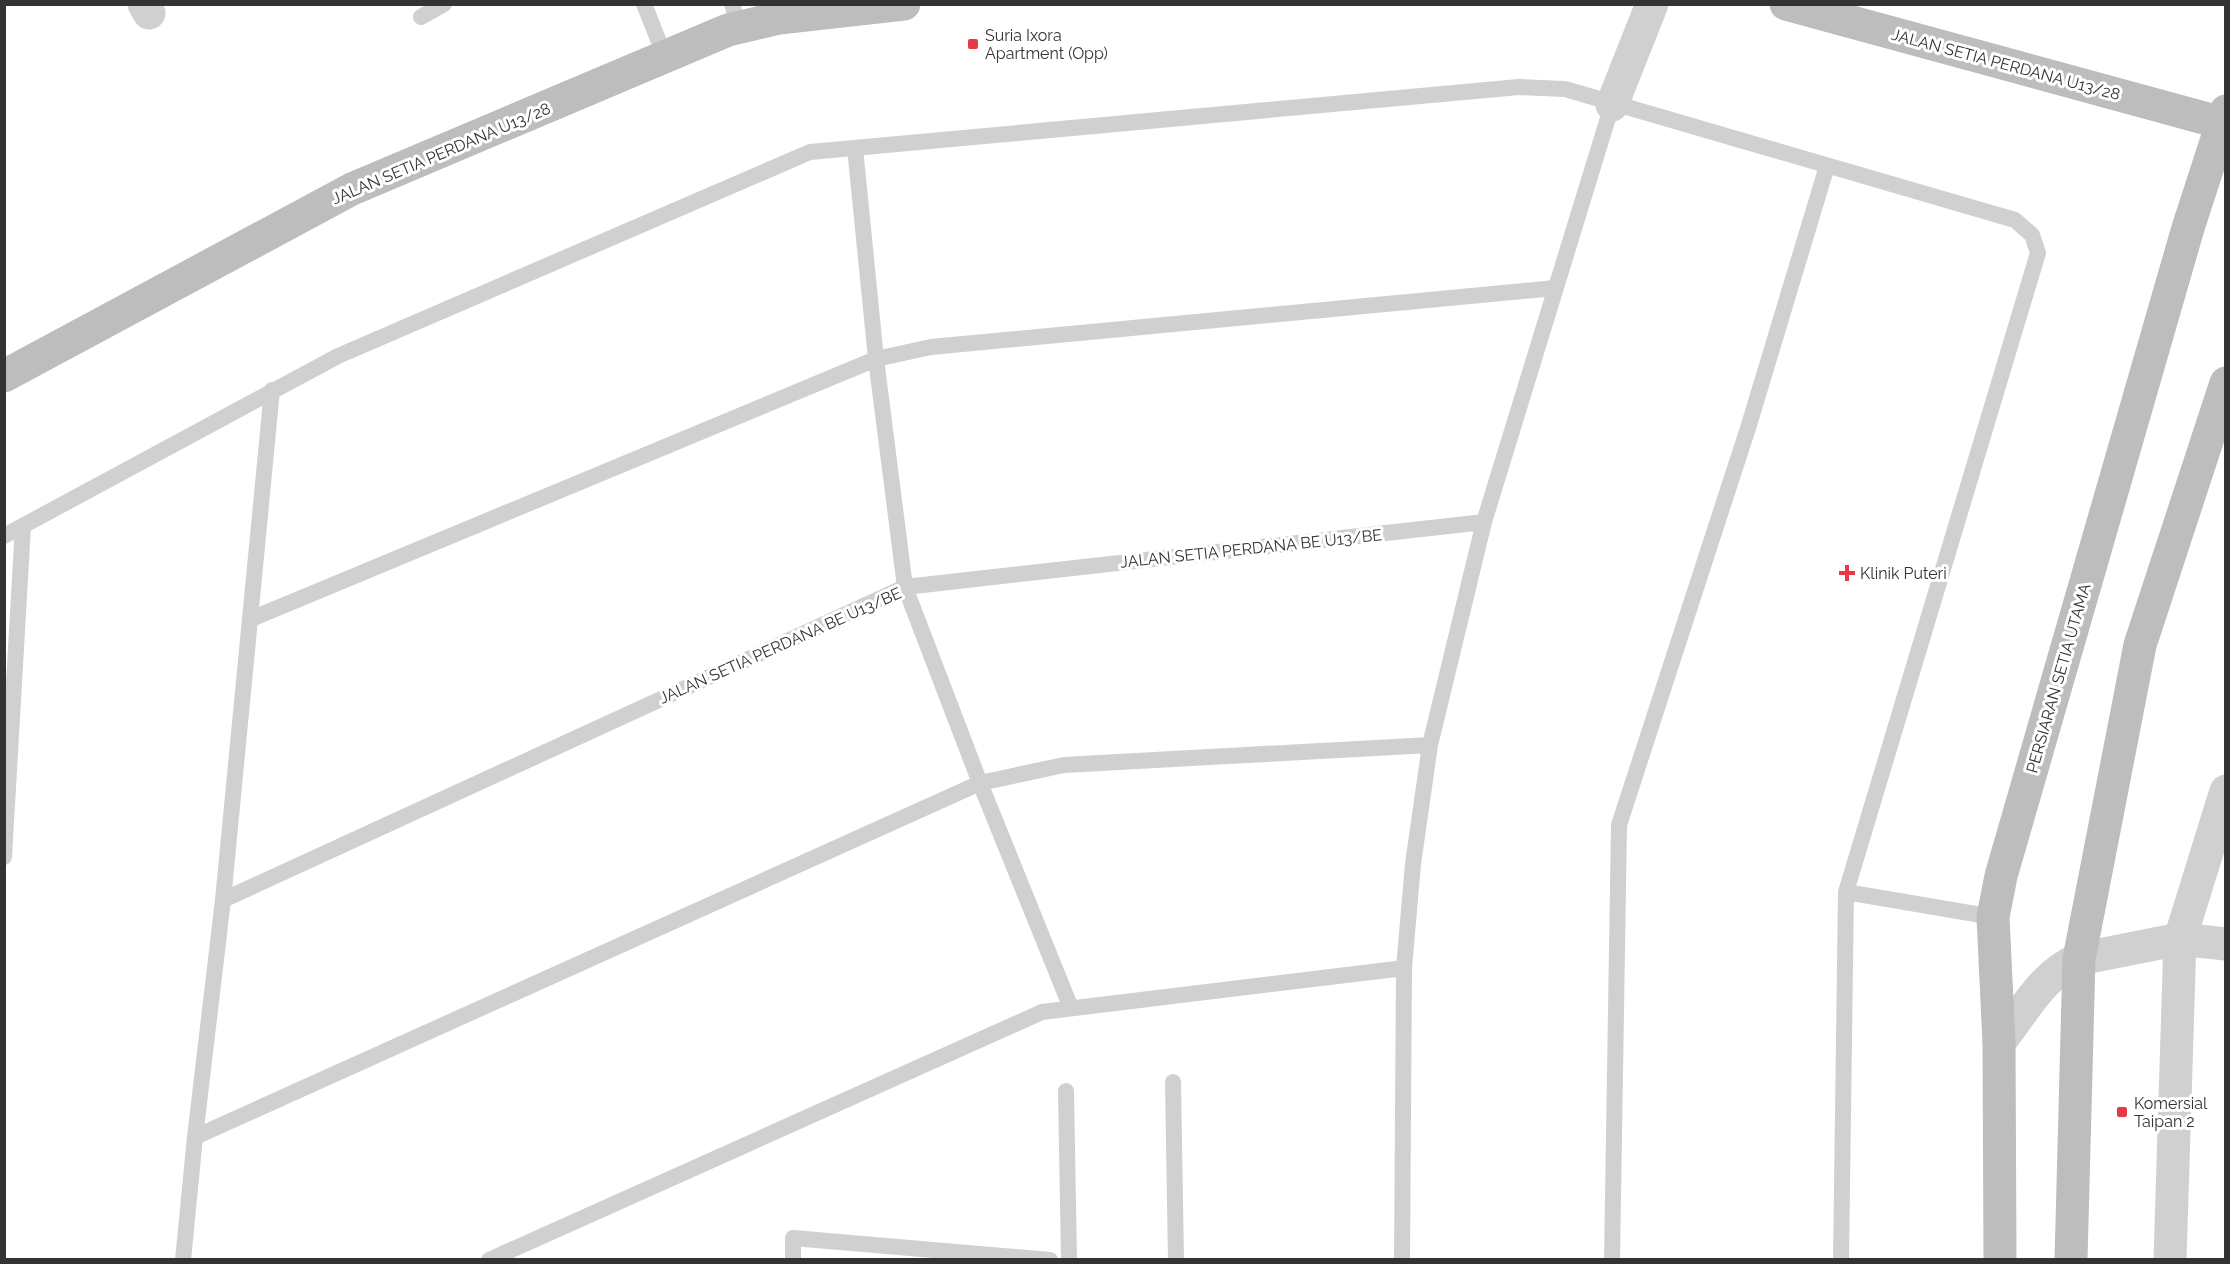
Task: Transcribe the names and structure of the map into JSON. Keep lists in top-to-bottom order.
{
  "streets": {
    "street": ["JALAN SETIA PERDANA U13/28", "PERSIARAN SETIA UTAMA"],
    "lane": ["JALAN SETIA PERDANA BE U13/BE"]
  },
  "crossings": [
    ["JALAN SETIA PERDANA U13/28", "PERSIARAN SETIA UTAMA"]
  ],
  "places": {
    "transit": ["Suria Ixora Apartment (Opp)", "Komersial Taipan 2"],
    "health": ["Klinik Puteri"]
  }
}
